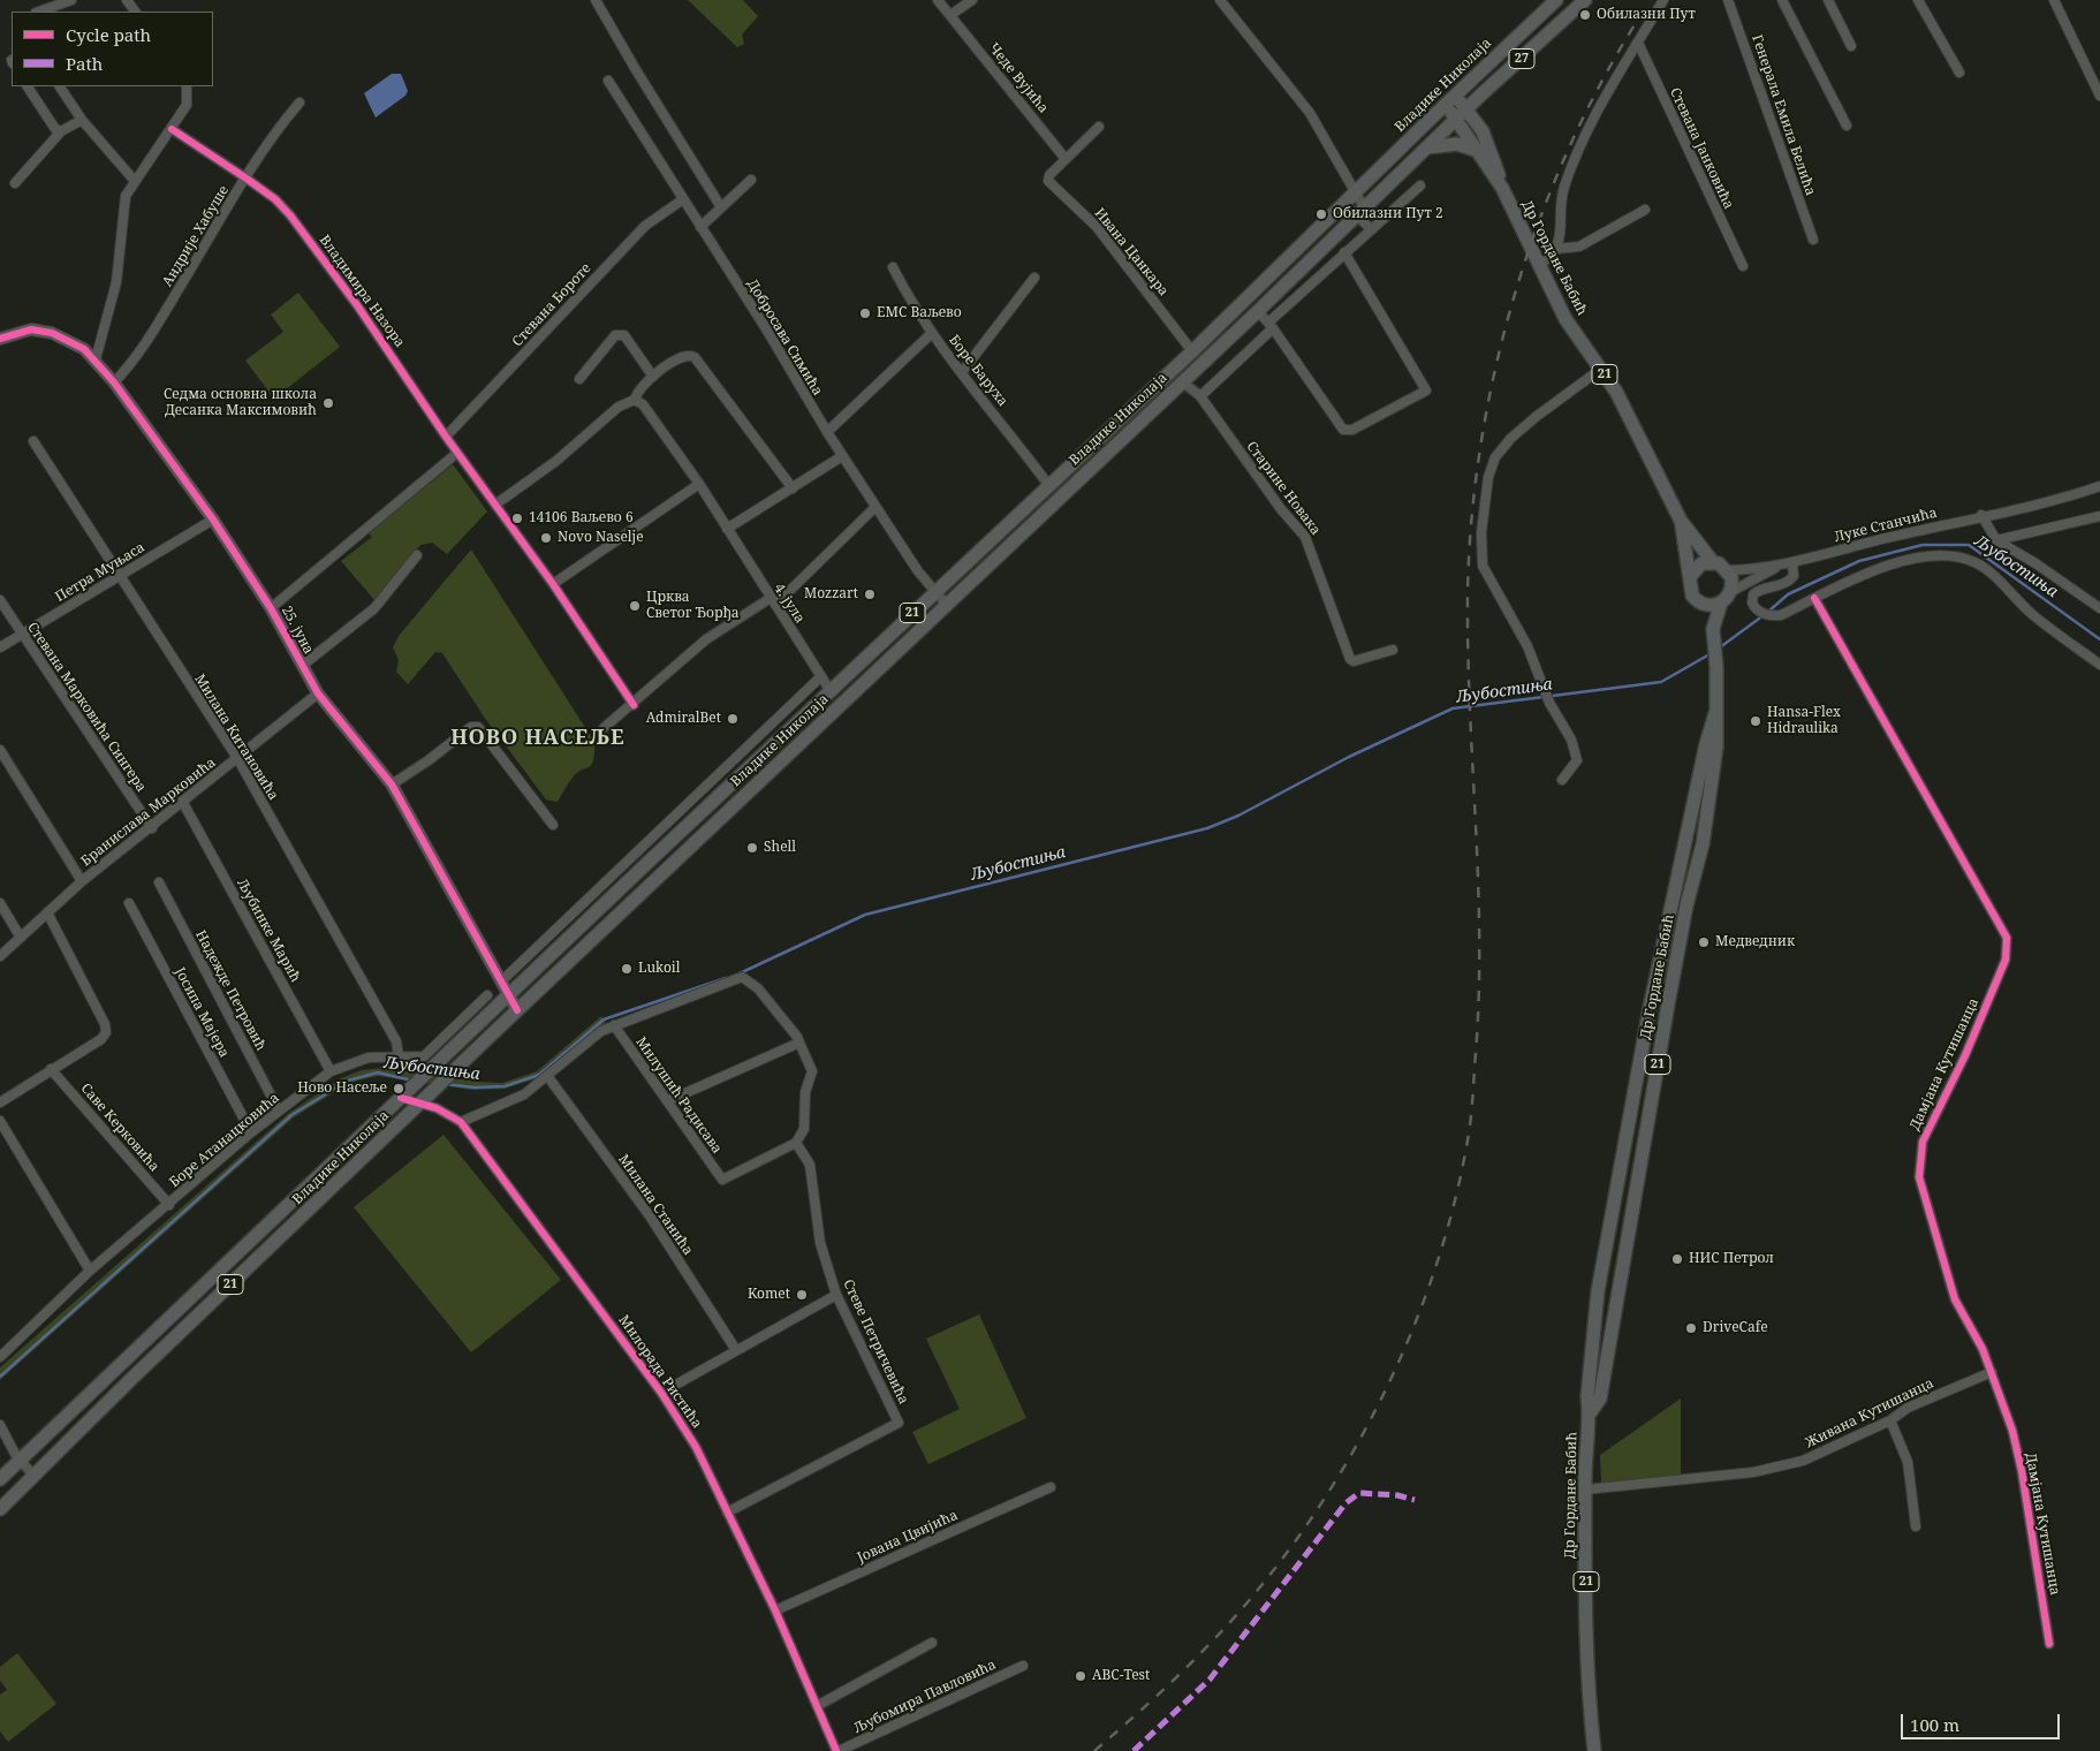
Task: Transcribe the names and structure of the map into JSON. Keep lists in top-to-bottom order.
{
  "streets": {
    "main road": [
      "27",
      "Владике Николаја",
      "Др Гордане Бабић",
      "21"
    ],
    "street": [
      "Чеде Вујића",
      "Генерала Емила Белића",
      "Стевана Јанковића",
      "Андрије Хабуше",
      "Ивана Цанкара",
      "Владимира Назора",
      "Стевана Бороте",
      "Добросава Симића",
      "Боре Баруха",
      "Старине Новака",
      "Луке Станчића",
      "Петра Муњаса",
      "4. јула",
      "25. јуна",
      "Стевана Марковића Сингера",
      "Милана Китановића",
      "Бранислава Марковића",
      "Љубинке Марић",
      "Надежде Петровић",
      "Јосипа Мајера",
      "Дамјана Кутишанца",
      "Милушић Радисава",
      "Саве Керковића",
      "Боре Атанацковића",
      "Милана Станића",
      "Стеве Петричевића",
      "Милорада Ристића",
      "Живана Кутишанца",
      "Јована Цвијића",
      "Љубомира Павловића"
    ]
  },
  "crossings": [
    ["Чеде Вујића", "Ивана Цанкара"],
    ["Владике Николаја", "Ивана Цанкара"],
    ["Владике Николаја", "Др Гордане Бабић"],
    ["Владике Николаја", "Добросава Симића"],
    ["Владике Николаја", "Боре Баруха"],
    ["Владике Николаја", "Старине Новака"],
    ["Владике Николаја", "4. јула"],
    ["Владике Николаја", "25. јуна"],
    ["Владике Николаја", "Милорада Ристића"],
    ["Андрије Хабуше", "Владимира Назора"],
    ["Андрије Хабуше", "25. јуна"],
    ["Др Гордане Бабић", "21"],
    ["Др Гордане Бабић", "Живана Кутишанца"],
    ["Владимира Назора", "Стевана Бороте"],
    ["Стевана Бороте", "Добросава Симића"],
    ["21", "Луке Станчића"],
    ["Петра Муњаса", "25. јуна"],
    ["Петра Муњаса", "Стевана Марковића Сингера"],
    ["Петра Муњаса", "Милана Китановића"],
    ["25. јуна", "Бранислава Марковића"],
    ["Стевана Марковића Сингера", "Бранислава Марковића"],
    ["Милана Китановића", "Бранислава Марковића"],
    ["Милана Китановића", "Боре Атанацковића"],
    ["Бранислава Марковића", "Љубинке Марић"],
    ["Љубинке Марић", "Боре Атанацковића"],
    ["Надежде Петровић", "Боре Атанацковића"],
    ["Јосипа Мајера", "Боре Атанацковића"],
    ["Дамјана Кутишанца", "Живана Кутишанца"],
    ["Милушић Радисава", "Милана Станића"],
    ["Милушић Радисава", "Стеве Петричевића"],
    ["Милушић Радисава", "Милорада Ристића"],
    ["Саве Керковића", "Боре Атанацковића"],
    ["Стеве Петричевића", "Милорада Ристића"],
    ["Милорада Ристића", "Јована Цвијића"],
    ["Милорада Ристића", "Љубомира Павловића"]
  ],
  "districts": ["НОВО НАСЕЉЕ"],
  "water": ["Љубостиња"],
  "places": [
    "Обилазни Пут",
    "Обилазни Пут 2",
    "ЕМС Ваљево",
    "Седма основна школа Десанка Максимовић",
    "14106 Ваљево 6",
    "Novo Naselje",
    "Mozzart",
    "Црква Светог Ђорђа",
    "AdmiralBet",
    "Hansa-Flex Hidraulika",
    "Shell",
    "Медведник",
    "Lukoil",
    "Ново Насеље",
    "НИС Петрол",
    "Komet",
    "DriveCafe",
    "ABC-Test"
  ],
  "legend": ["Cycle path", "Path"],
  "scale_bar": "100 m"
}
